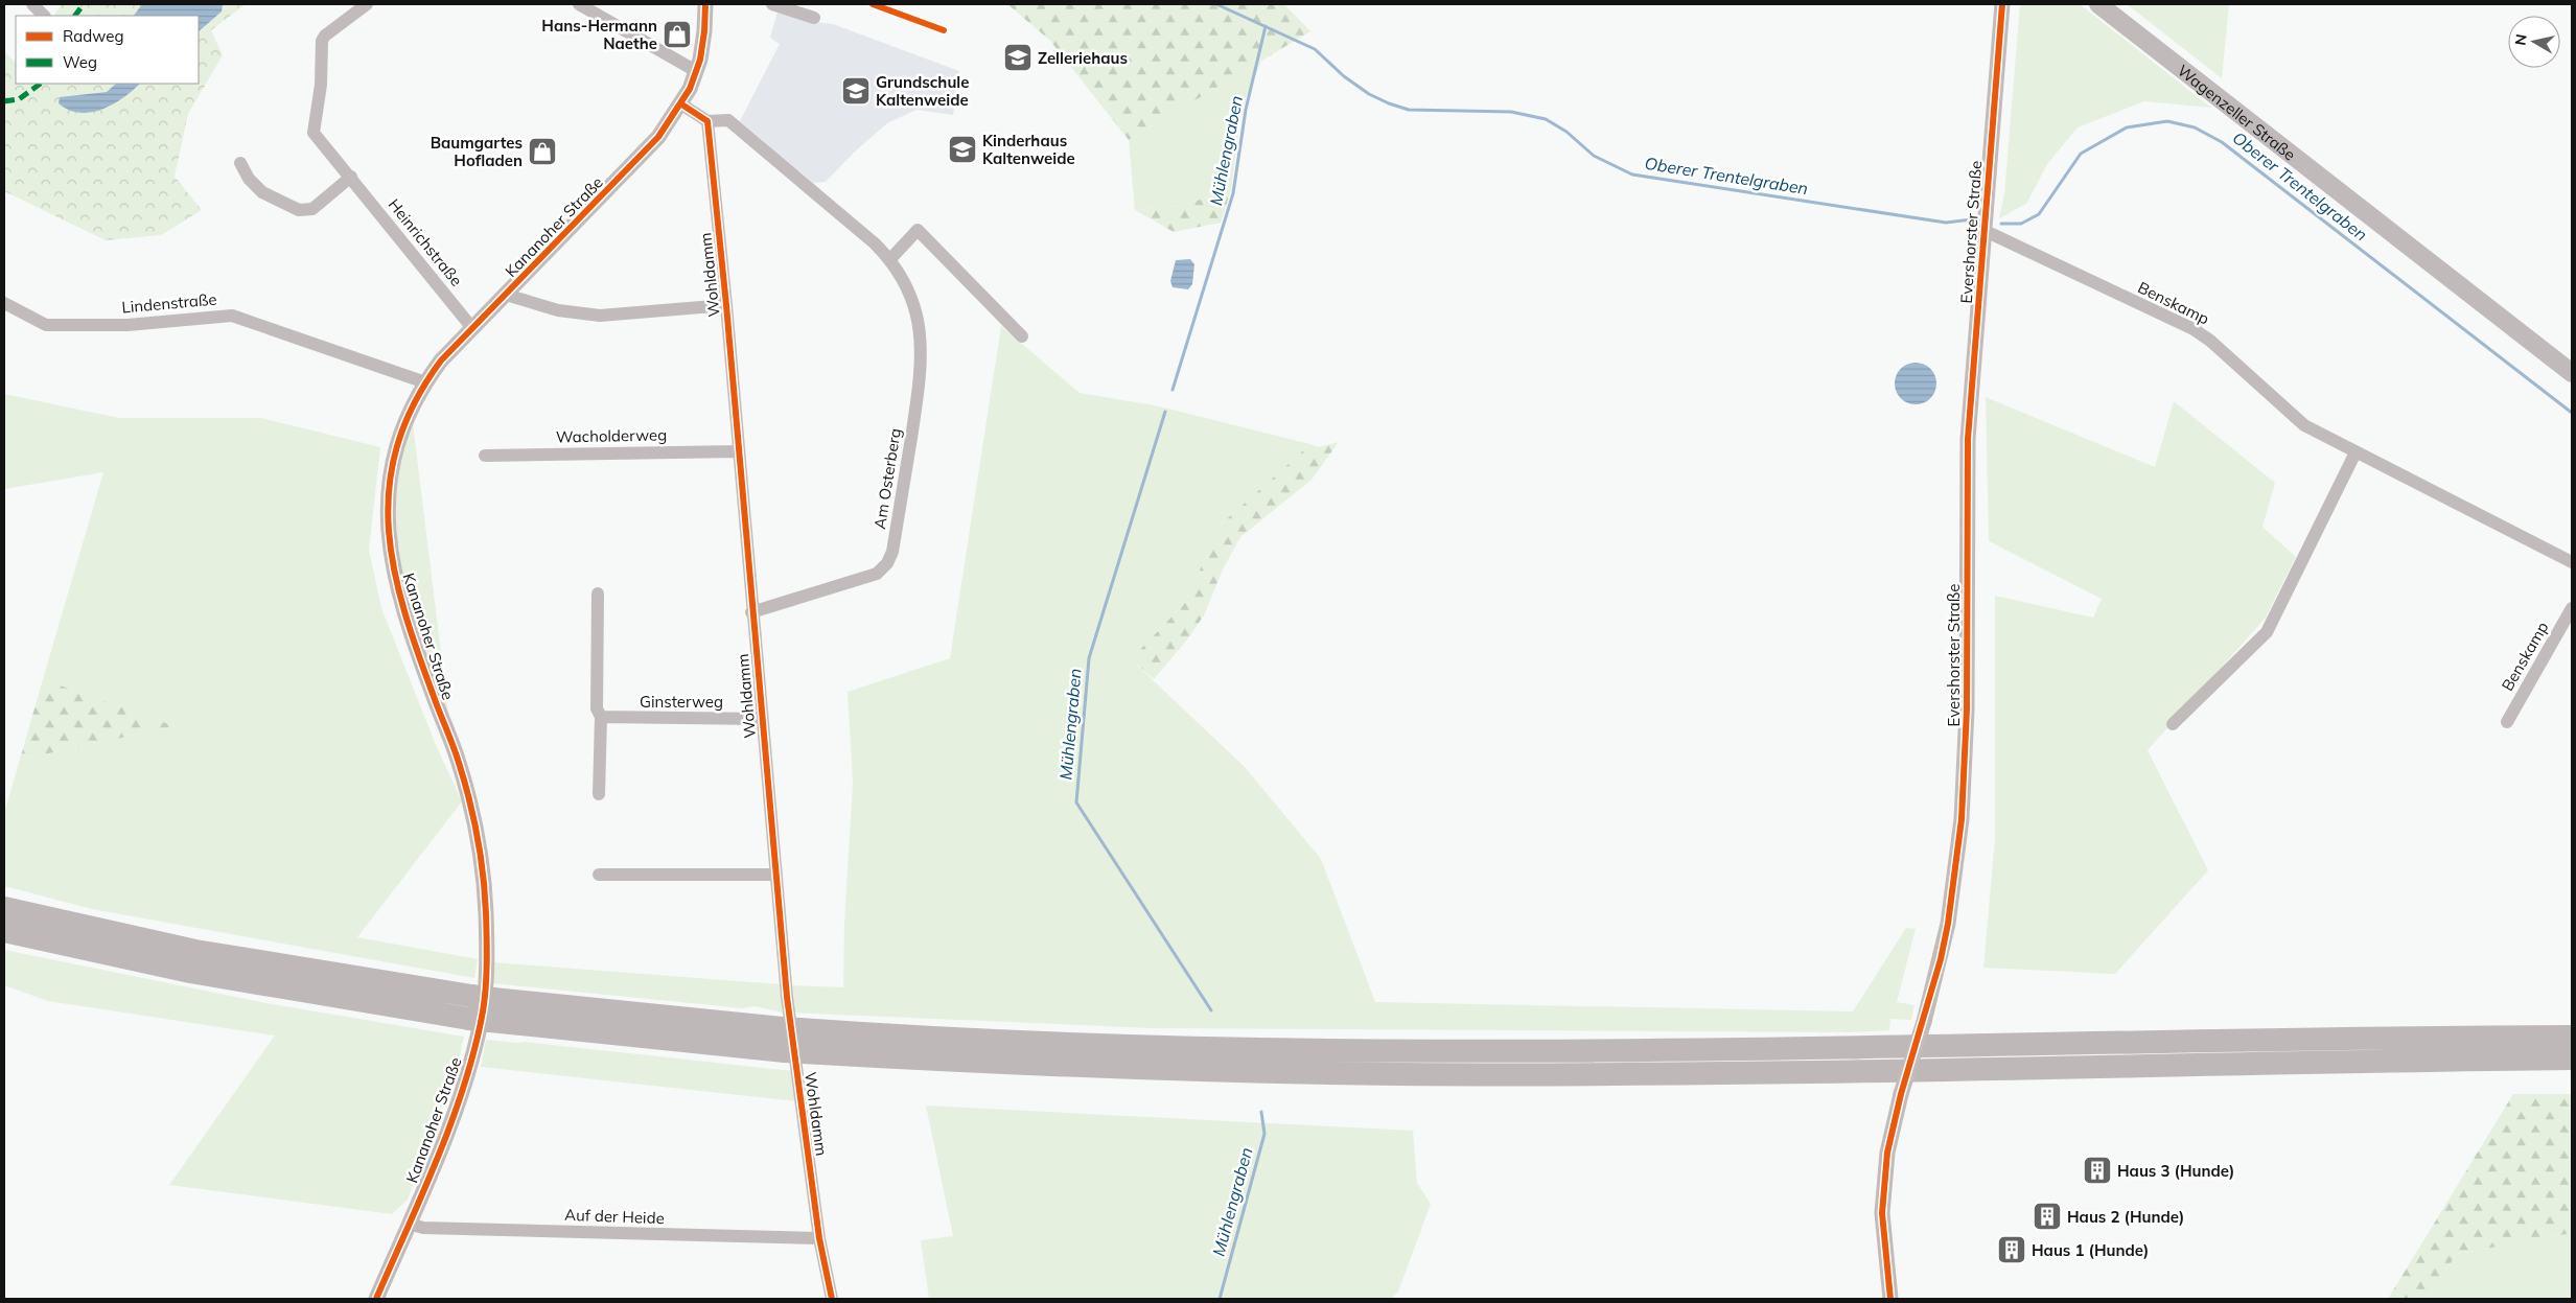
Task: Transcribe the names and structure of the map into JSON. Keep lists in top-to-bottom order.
{
  "streets": {
    "main road": ["Wagenzeller Straße"],
    "street": [
      "Kananoher Straße",
      "Evershorster Straße",
      "Heinrichstraße",
      "Wohldamm",
      "Lindenstraße",
      "Benskamp",
      "Wacholderweg",
      "Am Osterberg",
      "Ginsterweg",
      "Auf der Heide"
    ]
  },
  "crossings": [
    ["Kananoher Straße", "Heinrichstraße"],
    ["Kananoher Straße", "Lindenstraße"],
    ["Kananoher Straße", "Auf der Heide"],
    ["Evershorster Straße", "Benskamp"],
    ["Wohldamm", "Wacholderweg"],
    ["Wohldamm", "Am Osterberg"],
    ["Wohldamm", "Ginsterweg"],
    ["Wohldamm", "Auf der Heide"]
  ],
  "water": ["Mühlengraben", "Oberer Trentelgraben"],
  "places": {
    "shop": ["Hans-Hermann Naethe", "Baumgartes Hofladen"],
    "school or university": ["Zelleriehaus", "Grundschule Kaltenweide", "Kinderhaus Kaltenweide"],
    "building": ["Haus 3 (Hunde)", "Haus 2 (Hunde)", "Haus 1 (Hunde)"]
  },
  "legend": ["Radweg", "Weg"],
  "north": "left"
}
